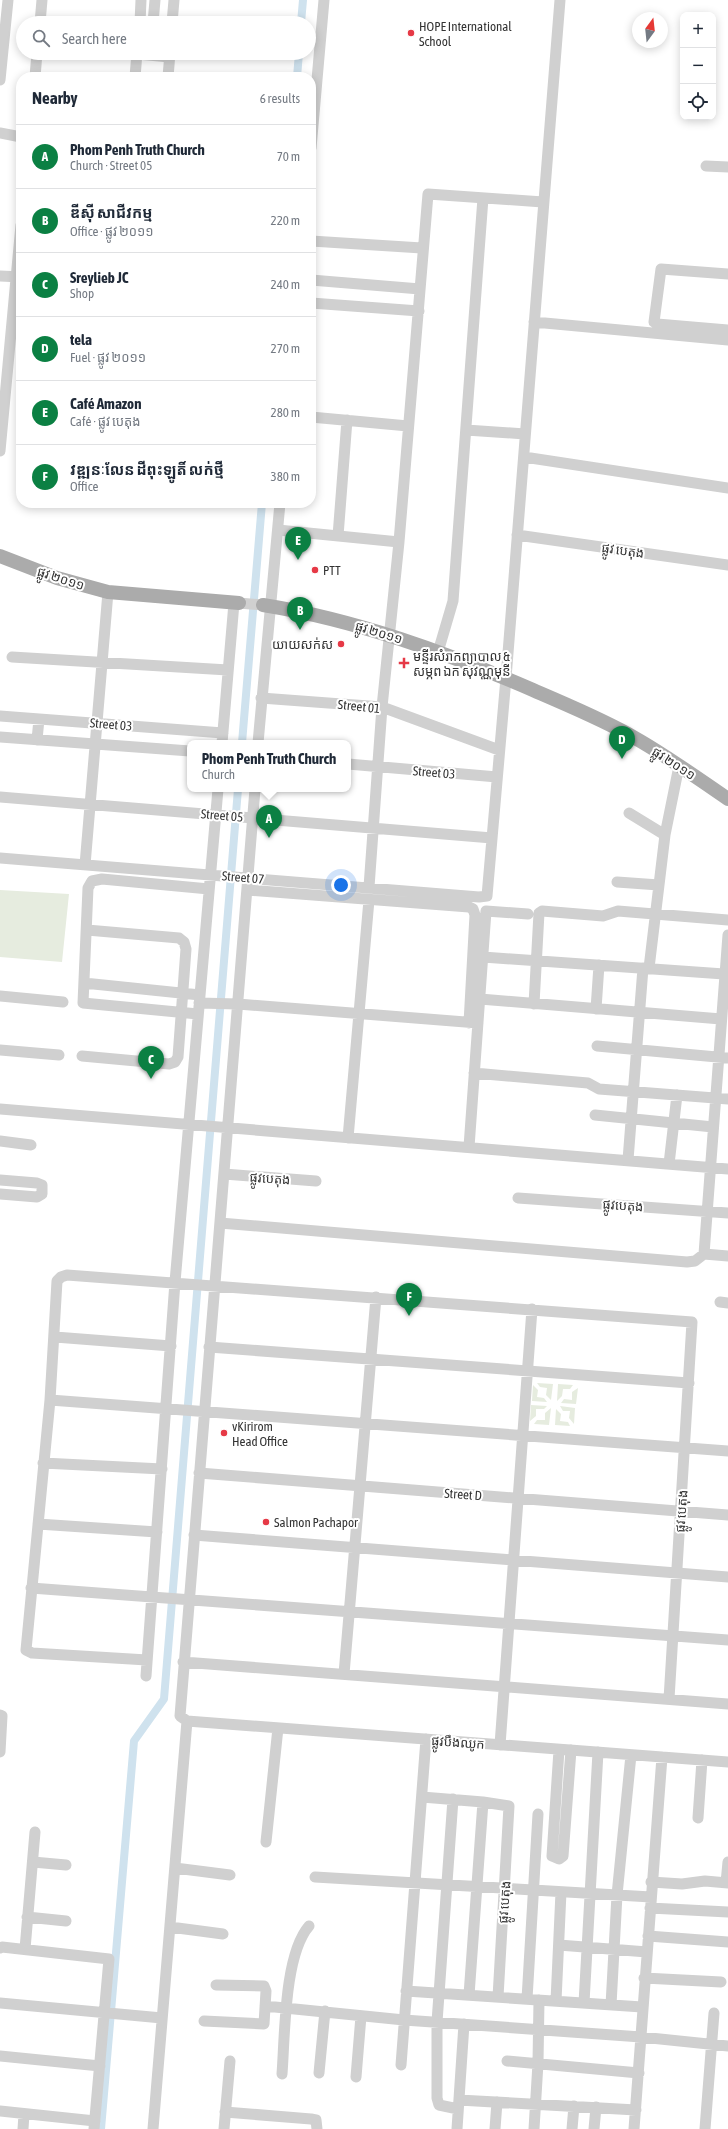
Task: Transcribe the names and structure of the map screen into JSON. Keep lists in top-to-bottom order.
{
  "streets": {
    "main road": ["ផ្លូវ ២០១១"],
    "street": [
      "ផ្លូវ បេតុង",
      "Street 01",
      "Street 03",
      "Street 05",
      "Street 07",
      "ផ្លូវបេតុង",
      "Street D",
      "ផ្លូវបឹងឈូក"
    ]
  },
  "crossings": [
    ["ផ្លូវ បេតុង", "Street D"],
    ["Street 05", "Street 07"]
  ],
  "places": {
    "other": [
      "HOPE International School",
      "PTT",
      "យាយសក់ស",
      "vKirirom Head Office",
      "Salmon Pachapor"
    ],
    "health": ["មន្ទីរសំរាកព្យាបាល & សម្ភព ឯក សុវណ្ណមុនី"]
  },
  "north": "top",
  "page": {
    "map_buttons": ["+", "−"],
    "search": "Search here",
    "heading": ["Nearby", "6 results"],
    "list": [
      {
        "mark": "A",
        "name": "Phom Penh Truth Church",
        "note": "Church · Street 05",
        "value": "70 m"
      },
      {
        "mark": "B",
        "name": "ឌីស៊ី សាជីវកម្ម",
        "note": "Office · ផ្លូវ ២០១១",
        "value": "220 m"
      },
      {
        "mark": "C",
        "name": "Sreylieb JC",
        "note": "Shop",
        "value": "240 m"
      },
      {
        "mark": "D",
        "name": "tela",
        "note": "Fuel · ផ្លូវ ២០១១",
        "value": "270 m"
      },
      {
        "mark": "E",
        "name": "Café Amazon",
        "note": "Café · ផ្លូវ បេតុង",
        "value": "280 m"
      },
      {
        "mark": "F",
        "name": "វឌ្ឍនៈលែន ដីពុះឡូតិ៍ លក់ថ្មី",
        "note": "Office",
        "value": "380 m"
      }
    ],
    "pins": [
      "E",
      "B",
      "D",
      "A",
      "C",
      "F"
    ],
    "popup": ["Phom Penh Truth Church", "Church"]
  }
}
